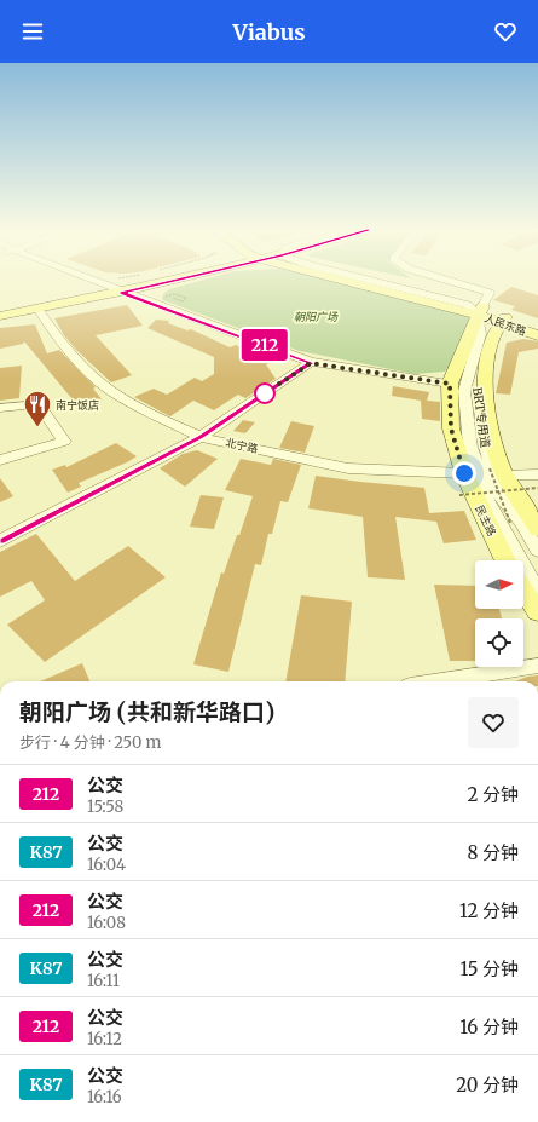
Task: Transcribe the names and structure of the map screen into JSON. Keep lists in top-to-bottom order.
{
  "streets": {
    "main road": ["人民东路", "民主路"],
    "street": ["BRT专用道", "北宁路"]
  },
  "crossings": [
    ["人民东路", "BRT专用道"],
    ["人民东路", "民主路"],
    ["BRT专用道", "北宁路"],
    ["BRT专用道", "民主路"],
    ["北宁路", "民主路"]
  ],
  "parks": ["朝阳广场"],
  "places": {
    "restaurant": ["南宁饭店"]
  },
  "lines": ["bus line 212"],
  "north": "right",
  "page": {
    "header": "Viabus",
    "on_map": "212",
    "heading": ["朝阳广场 (共和新华路口)", "步行 · 4 分钟 · 250 m"],
    "list": [
      {
        "mark": "212",
        "name": "公交",
        "note": "15:58",
        "value": "2 分钟"
      },
      {
        "mark": "K87",
        "name": "公交",
        "note": "16:04",
        "value": "8 分钟"
      },
      {
        "mark": "212",
        "name": "公交",
        "note": "16:08",
        "value": "12 分钟"
      },
      {
        "mark": "K87",
        "name": "公交",
        "note": "16:11",
        "value": "15 分钟"
      },
      {
        "mark": "212",
        "name": "公交",
        "note": "16:12",
        "value": "16 分钟"
      },
      {
        "mark": "K87",
        "name": "公交",
        "note": "16:16",
        "value": "20 分钟"
      }
    ]
  }
}
